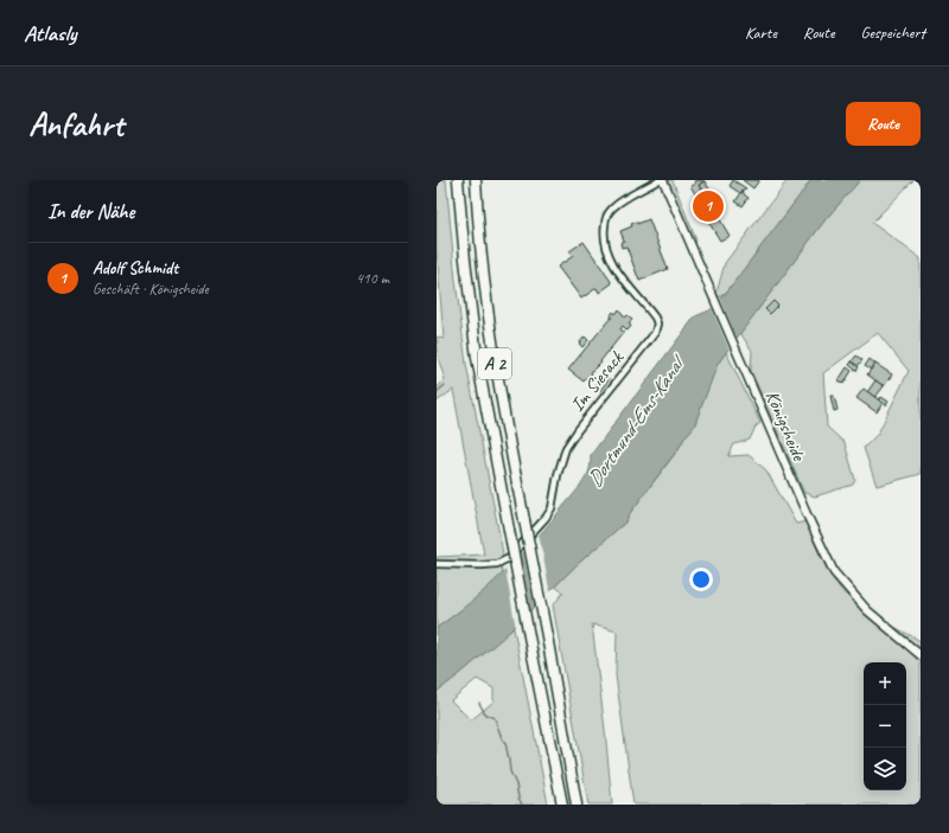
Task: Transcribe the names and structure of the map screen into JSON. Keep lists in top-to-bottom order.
{
  "streets": {
    "highway": ["A 2"],
    "main road": ["Königsheide"],
    "street": ["Im Siesack"]
  },
  "water": ["Dortmund-Ems-Kanal"],
  "page": {
    "header": "Atlasly",
    "nav": ["Karte", "Route", "Gespeichert"],
    "buttons": "Route",
    "title": "Anfahrt",
    "heading": "In der Nähe",
    "pins": "1",
    "list": [
      {
        "mark": "1",
        "name": "Adolf Schmidt",
        "note": "Geschäft · Königsheide",
        "value": "410 m"
      }
    ],
    "map_buttons": ["+", "−"]
  }
}
